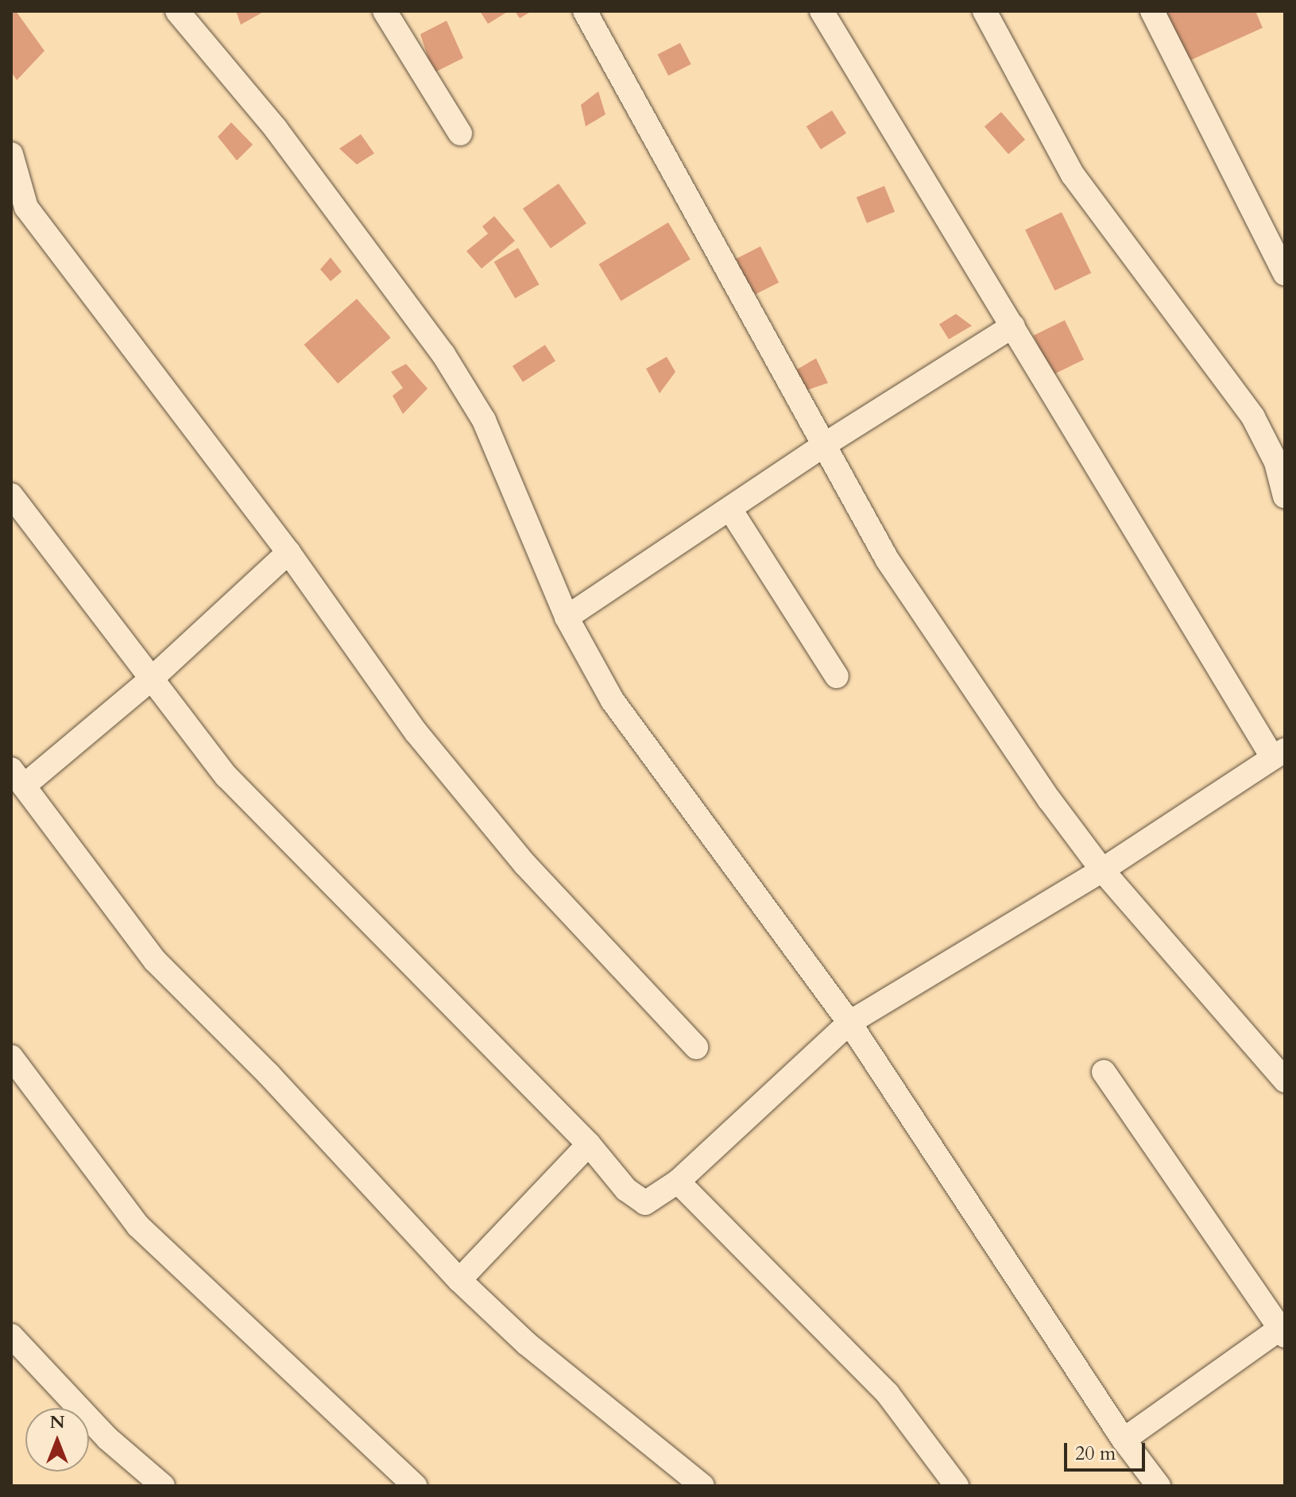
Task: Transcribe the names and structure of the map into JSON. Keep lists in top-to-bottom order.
{
  "scale_bar": "20 m",
  "north": "top"
}
